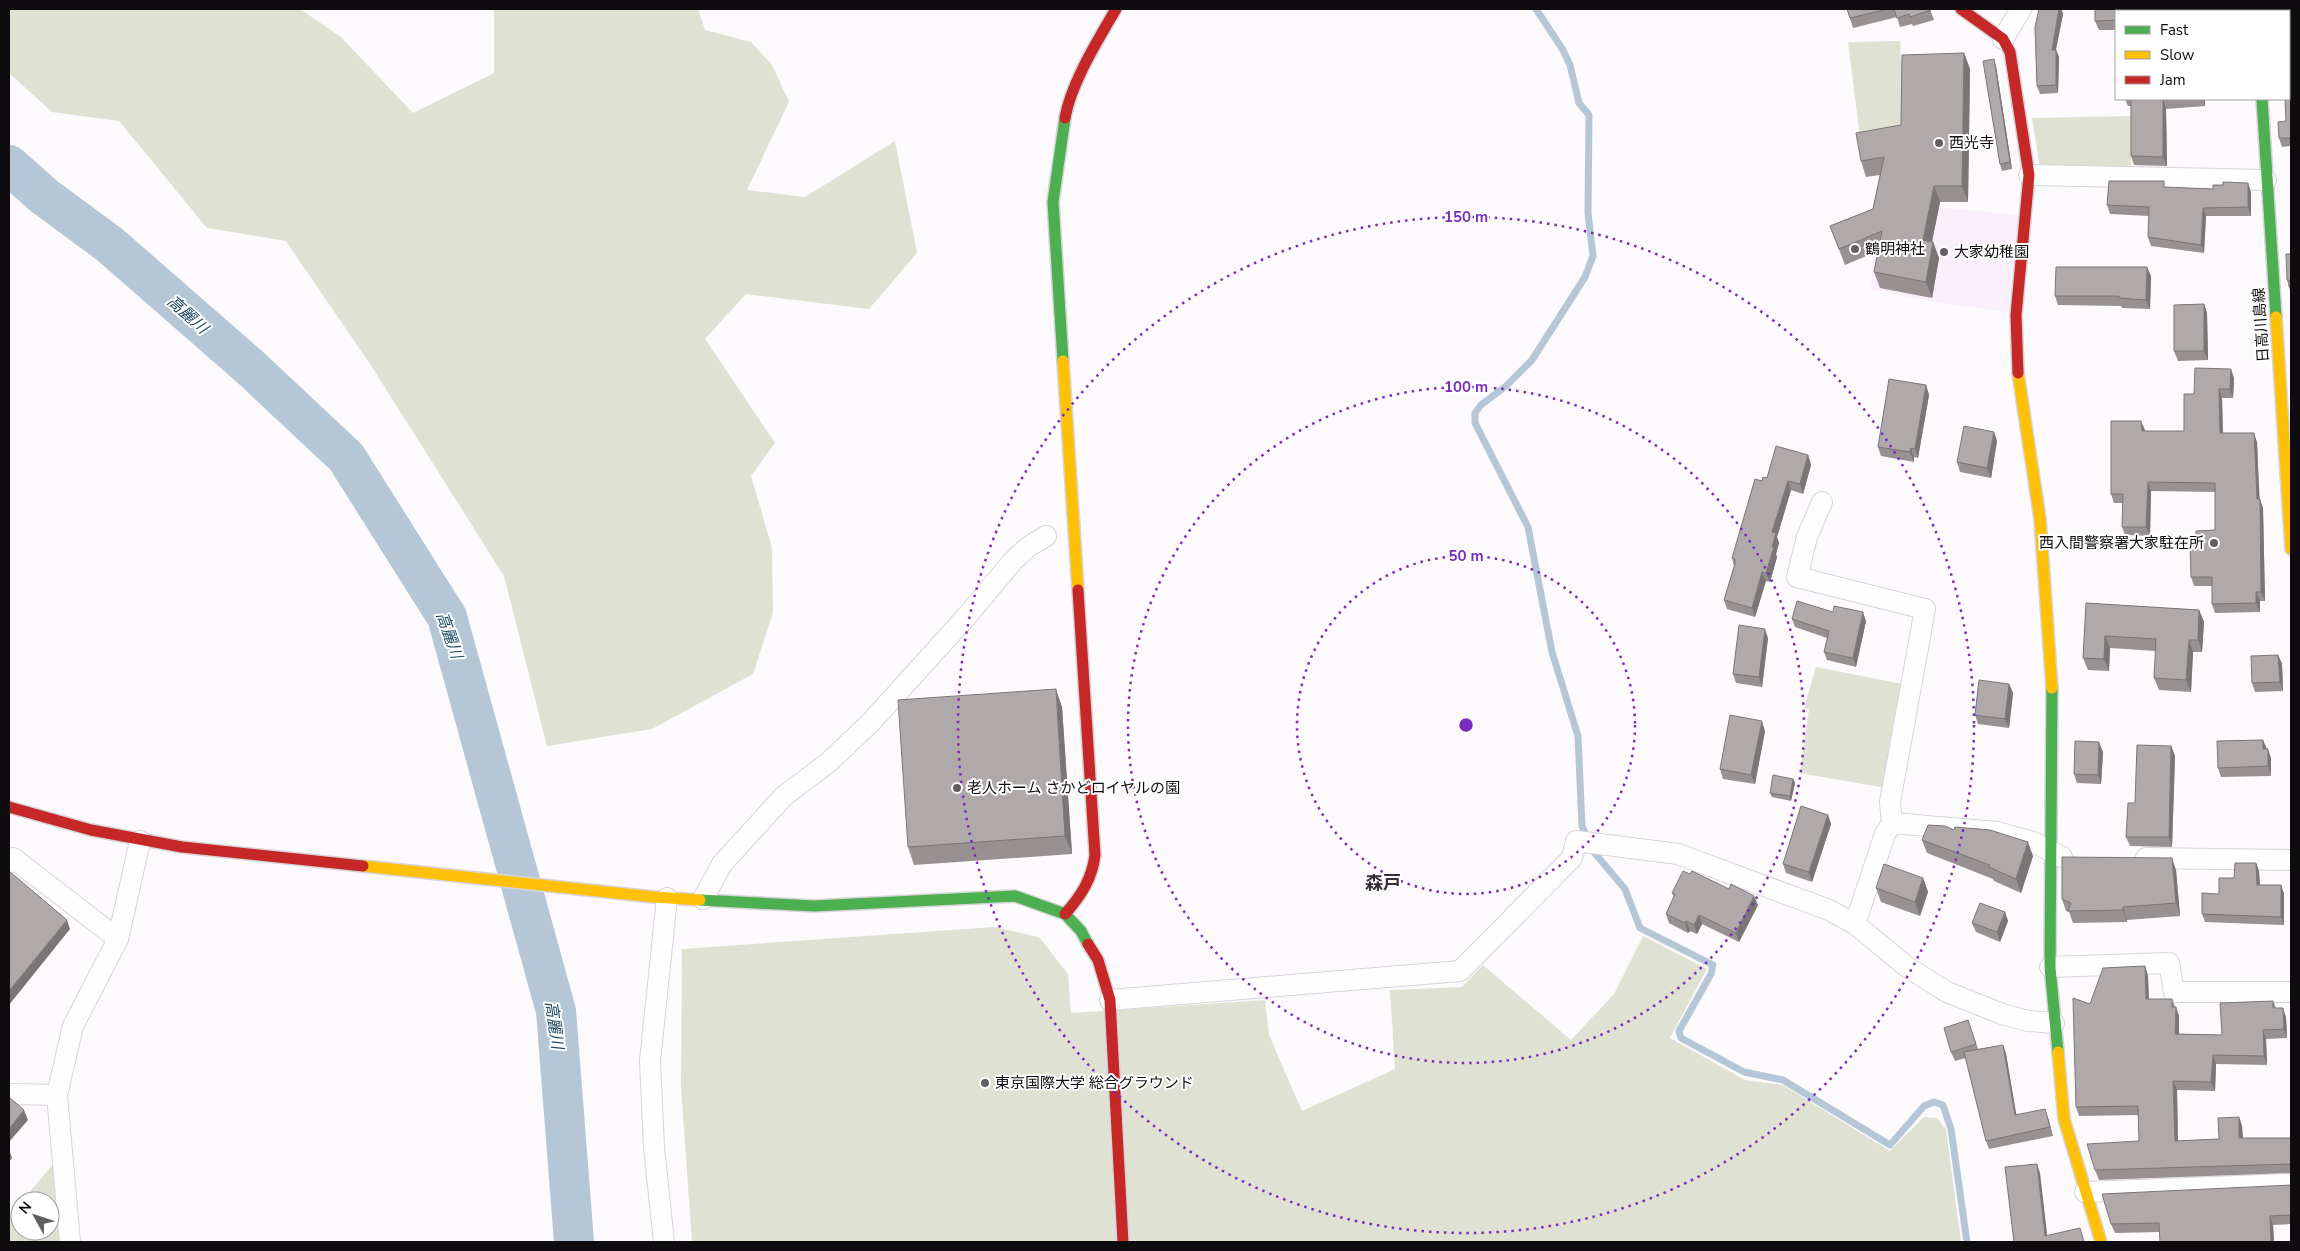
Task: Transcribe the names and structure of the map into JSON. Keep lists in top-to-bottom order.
{
  "streets": {
    "street": ["日高川島線"]
  },
  "districts": ["森戸"],
  "water": ["高麗川"],
  "places": [
    "西光寺",
    "鶴明神社",
    "大家幼稚園",
    "西入間警察署大家駐在所",
    "老人ホーム さかどロイヤルの園",
    "東京国際大学 総合グラウンド"
  ],
  "legend": ["Fast", "Slow", "Jam"],
  "north": "top left",
  "rings": ["150 m", "100 m", "50 m"]
}
